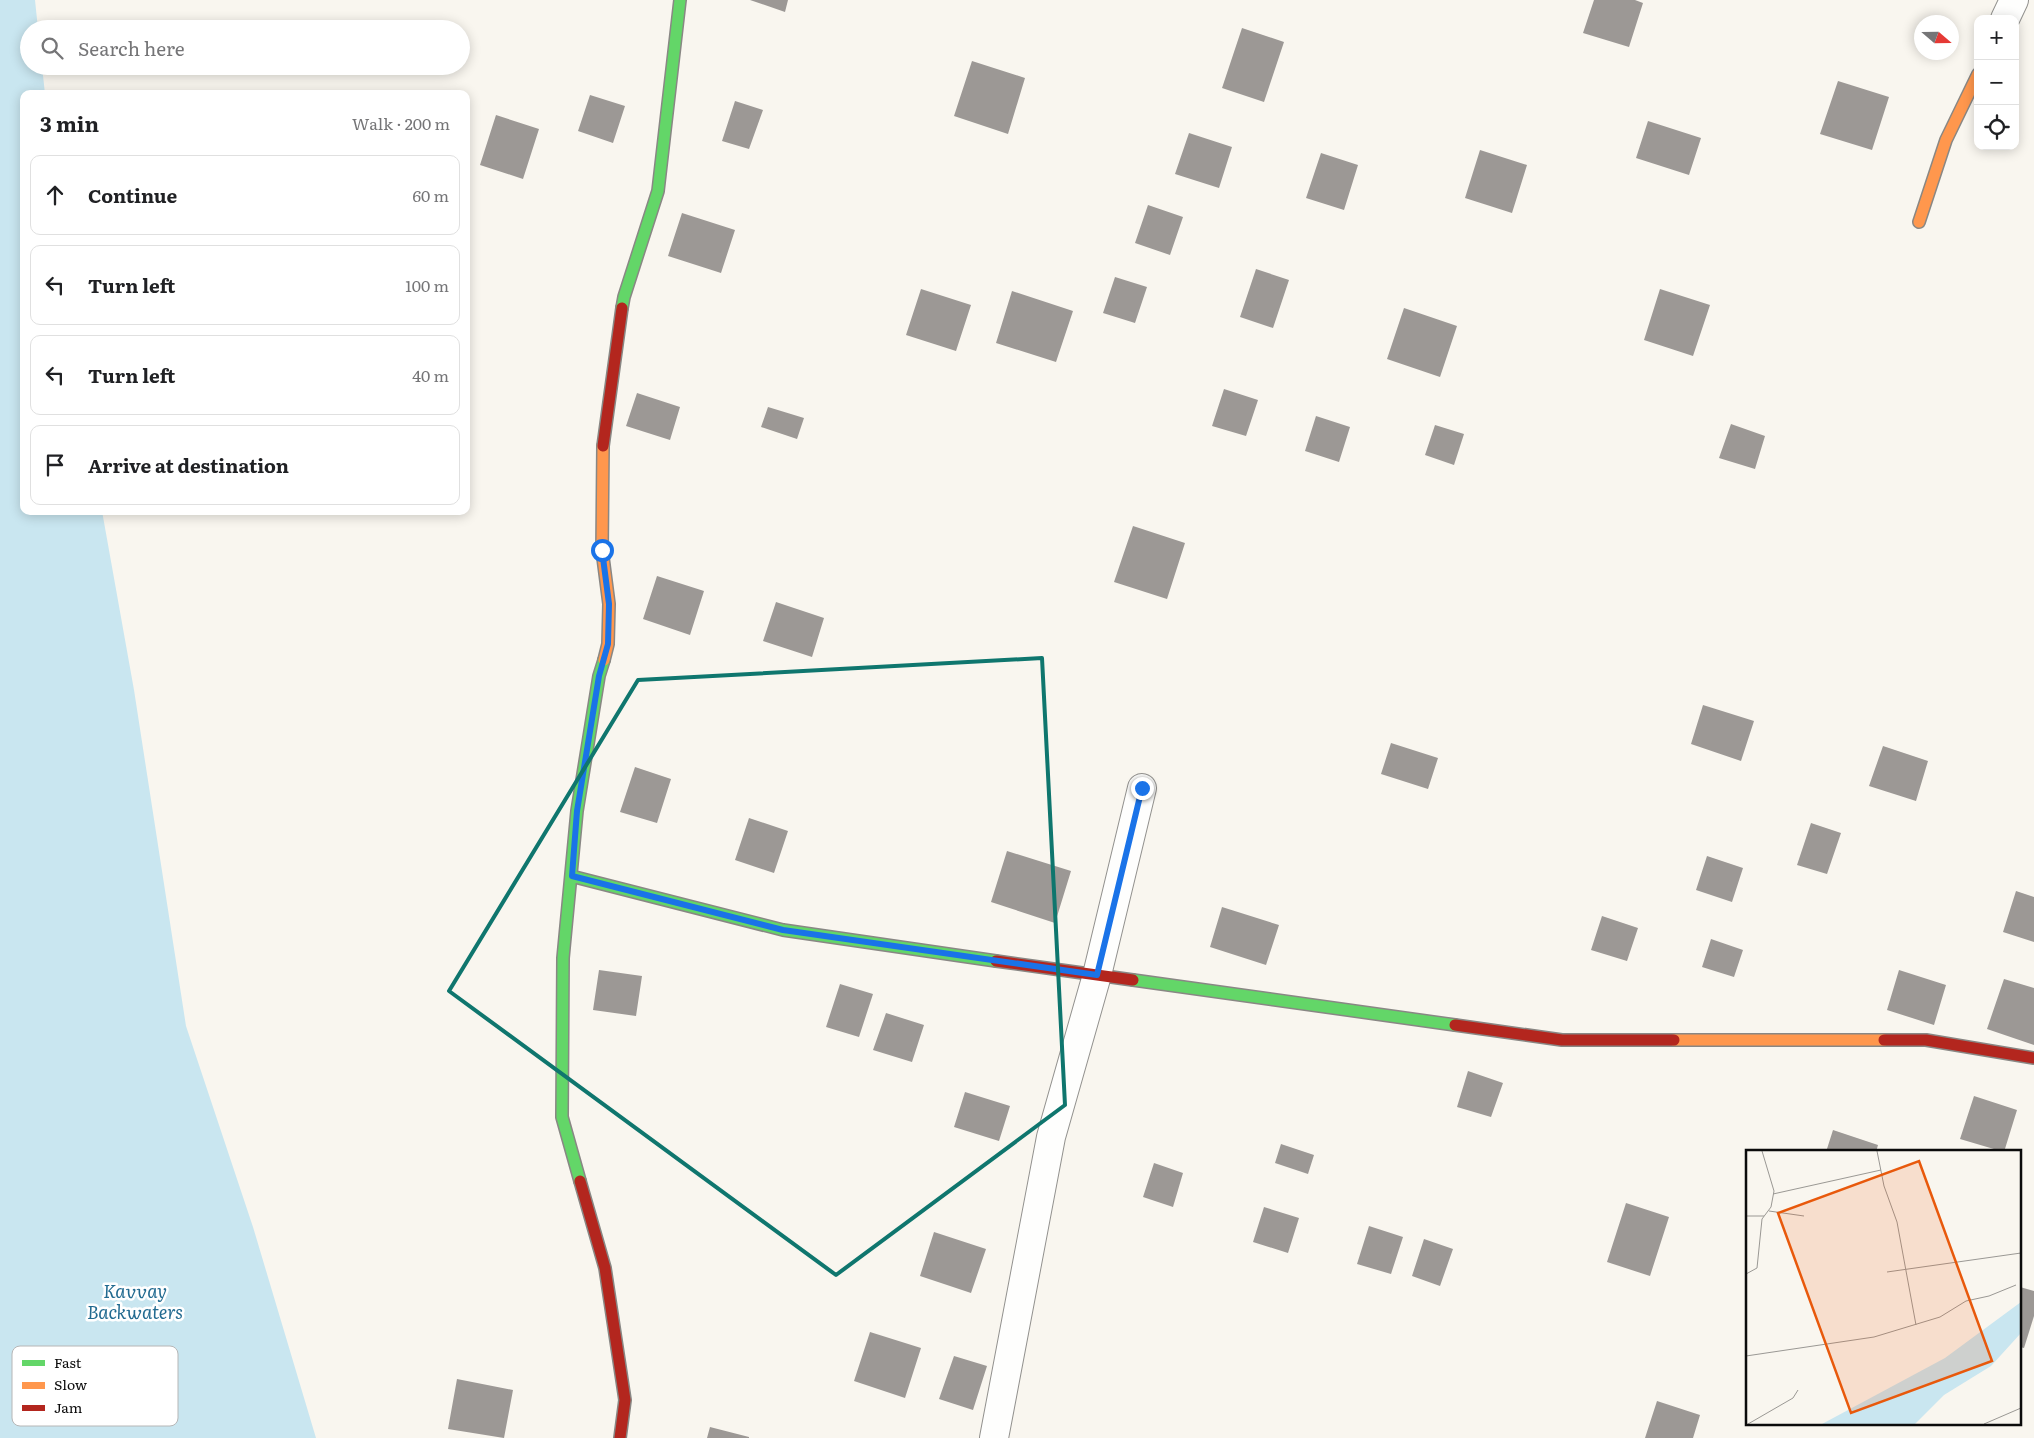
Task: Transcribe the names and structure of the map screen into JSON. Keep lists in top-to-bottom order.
{
  "water": ["Kavvay Backwaters"],
  "legend": ["Fast", "Slow", "Jam"],
  "north": "right",
  "page": {
    "map_buttons": ["+", "−"],
    "search": "Search here",
    "heading": ["3 min", "Walk · 200 m"],
    "list": [
      ["Continue", "60 m"],
      ["Turn left", "100 m"],
      ["Turn left", "40 m"],
      "Arrive at destination"
    ]
  }
}
